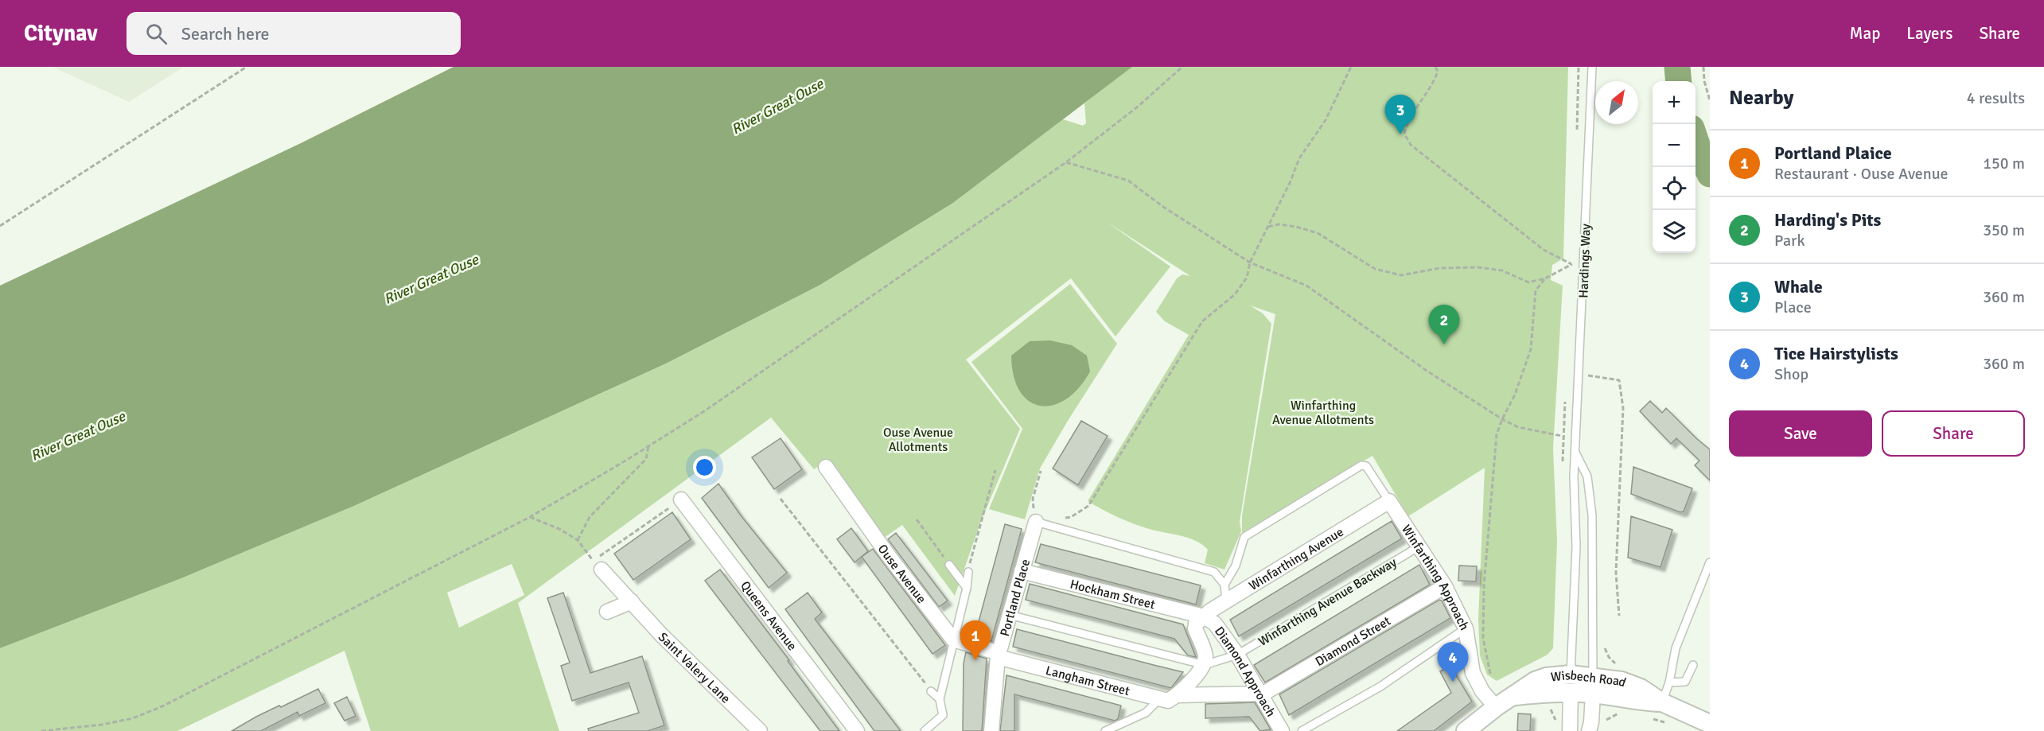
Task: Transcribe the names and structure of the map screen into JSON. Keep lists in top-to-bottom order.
{
  "streets": {
    "street": [
      "Winfarthing Avenue",
      "Ouse Avenue",
      "Winfarthing Approach",
      "Hockham Street",
      "Portland Place",
      "Queens Avenue",
      "Diamond Street",
      "Saint Valery Lane",
      "Diamond Approach",
      "Langham Street",
      "Wisbech Road"
    ],
    "lane": ["Hardings Way", "Winfarthing Avenue Backway"]
  },
  "crossings": [
    ["Hardings Way", "Wisbech Road"],
    ["Winfarthing Avenue", "Winfarthing Approach"],
    ["Winfarthing Avenue", "Hockham Street"],
    ["Winfarthing Avenue", "Diamond Approach"],
    ["Winfarthing Approach", "Winfarthing Avenue Backway"],
    ["Winfarthing Approach", "Diamond Street"],
    ["Winfarthing Approach", "Wisbech Road"],
    ["Hockham Street", "Portland Place"],
    ["Hockham Street", "Diamond Approach"],
    ["Portland Place", "Langham Street"],
    ["Winfarthing Avenue Backway", "Diamond Approach"],
    ["Diamond Street", "Diamond Approach"],
    ["Diamond Street", "Langham Street"],
    ["Diamond Approach", "Langham Street"]
  ],
  "water": ["River Great Ouse"],
  "parks": ["Winfarthing Avenue Allotments", "Ouse Avenue Allotments"],
  "north": "top right",
  "page": {
    "header": "Citynav",
    "search": "Search here",
    "nav": ["Map", "Layers", "Share"],
    "heading": ["Nearby", "4 results"],
    "map_buttons": ["+", "−"],
    "pins": [
      "3",
      "2",
      "1",
      "4"
    ],
    "list": [
      {
        "mark": "1",
        "name": "Portland Plaice",
        "note": "Restaurant · Ouse Avenue",
        "value": "150 m"
      },
      {
        "mark": "2",
        "name": "Harding's Pits",
        "note": "Park",
        "value": "350 m"
      },
      {
        "mark": "3",
        "name": "Whale",
        "note": "Place",
        "value": "360 m"
      },
      {
        "mark": "4",
        "name": "Tice Hairstylists",
        "note": "Shop",
        "value": "360 m"
      }
    ],
    "buttons": ["Save", "Share"]
  }
}
